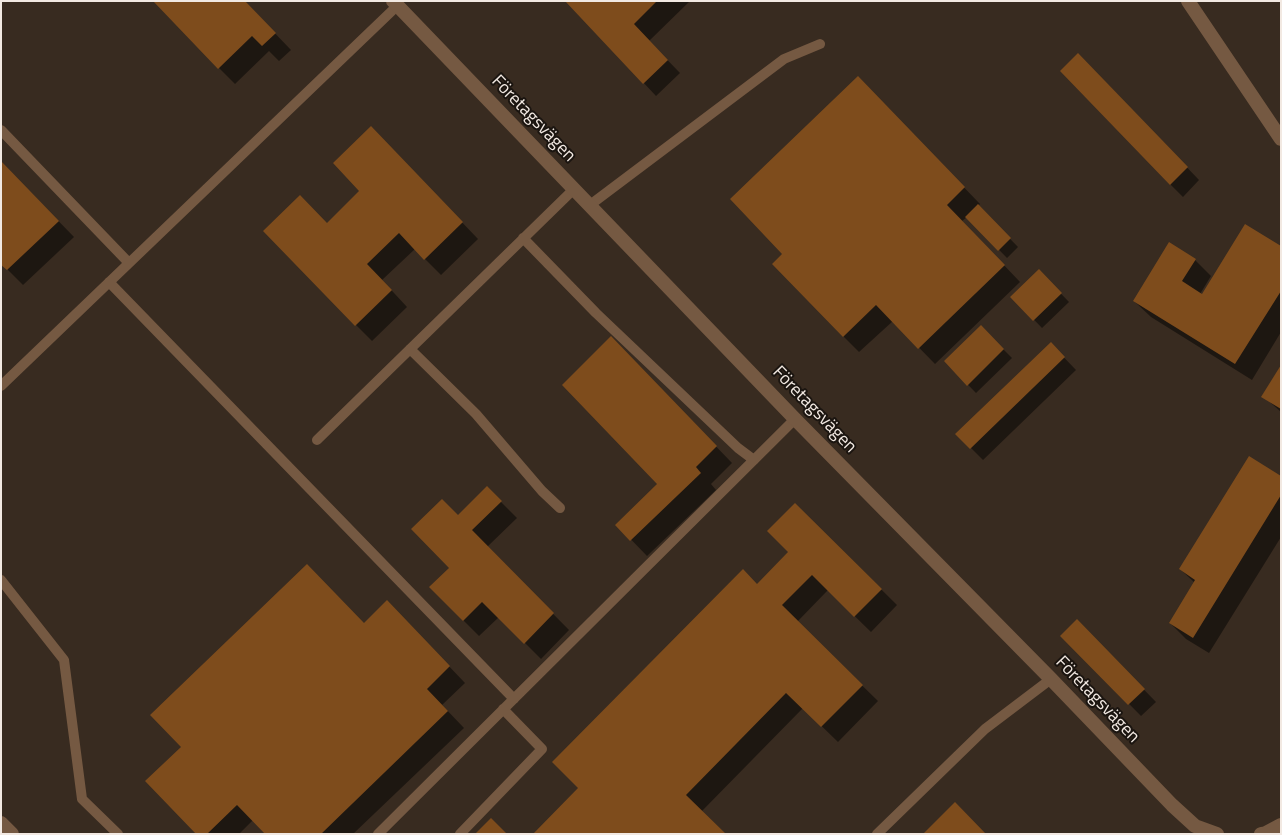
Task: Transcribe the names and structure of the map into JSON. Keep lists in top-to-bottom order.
{
  "streets": {
    "street": ["Företagsvägen"]
  }
}
